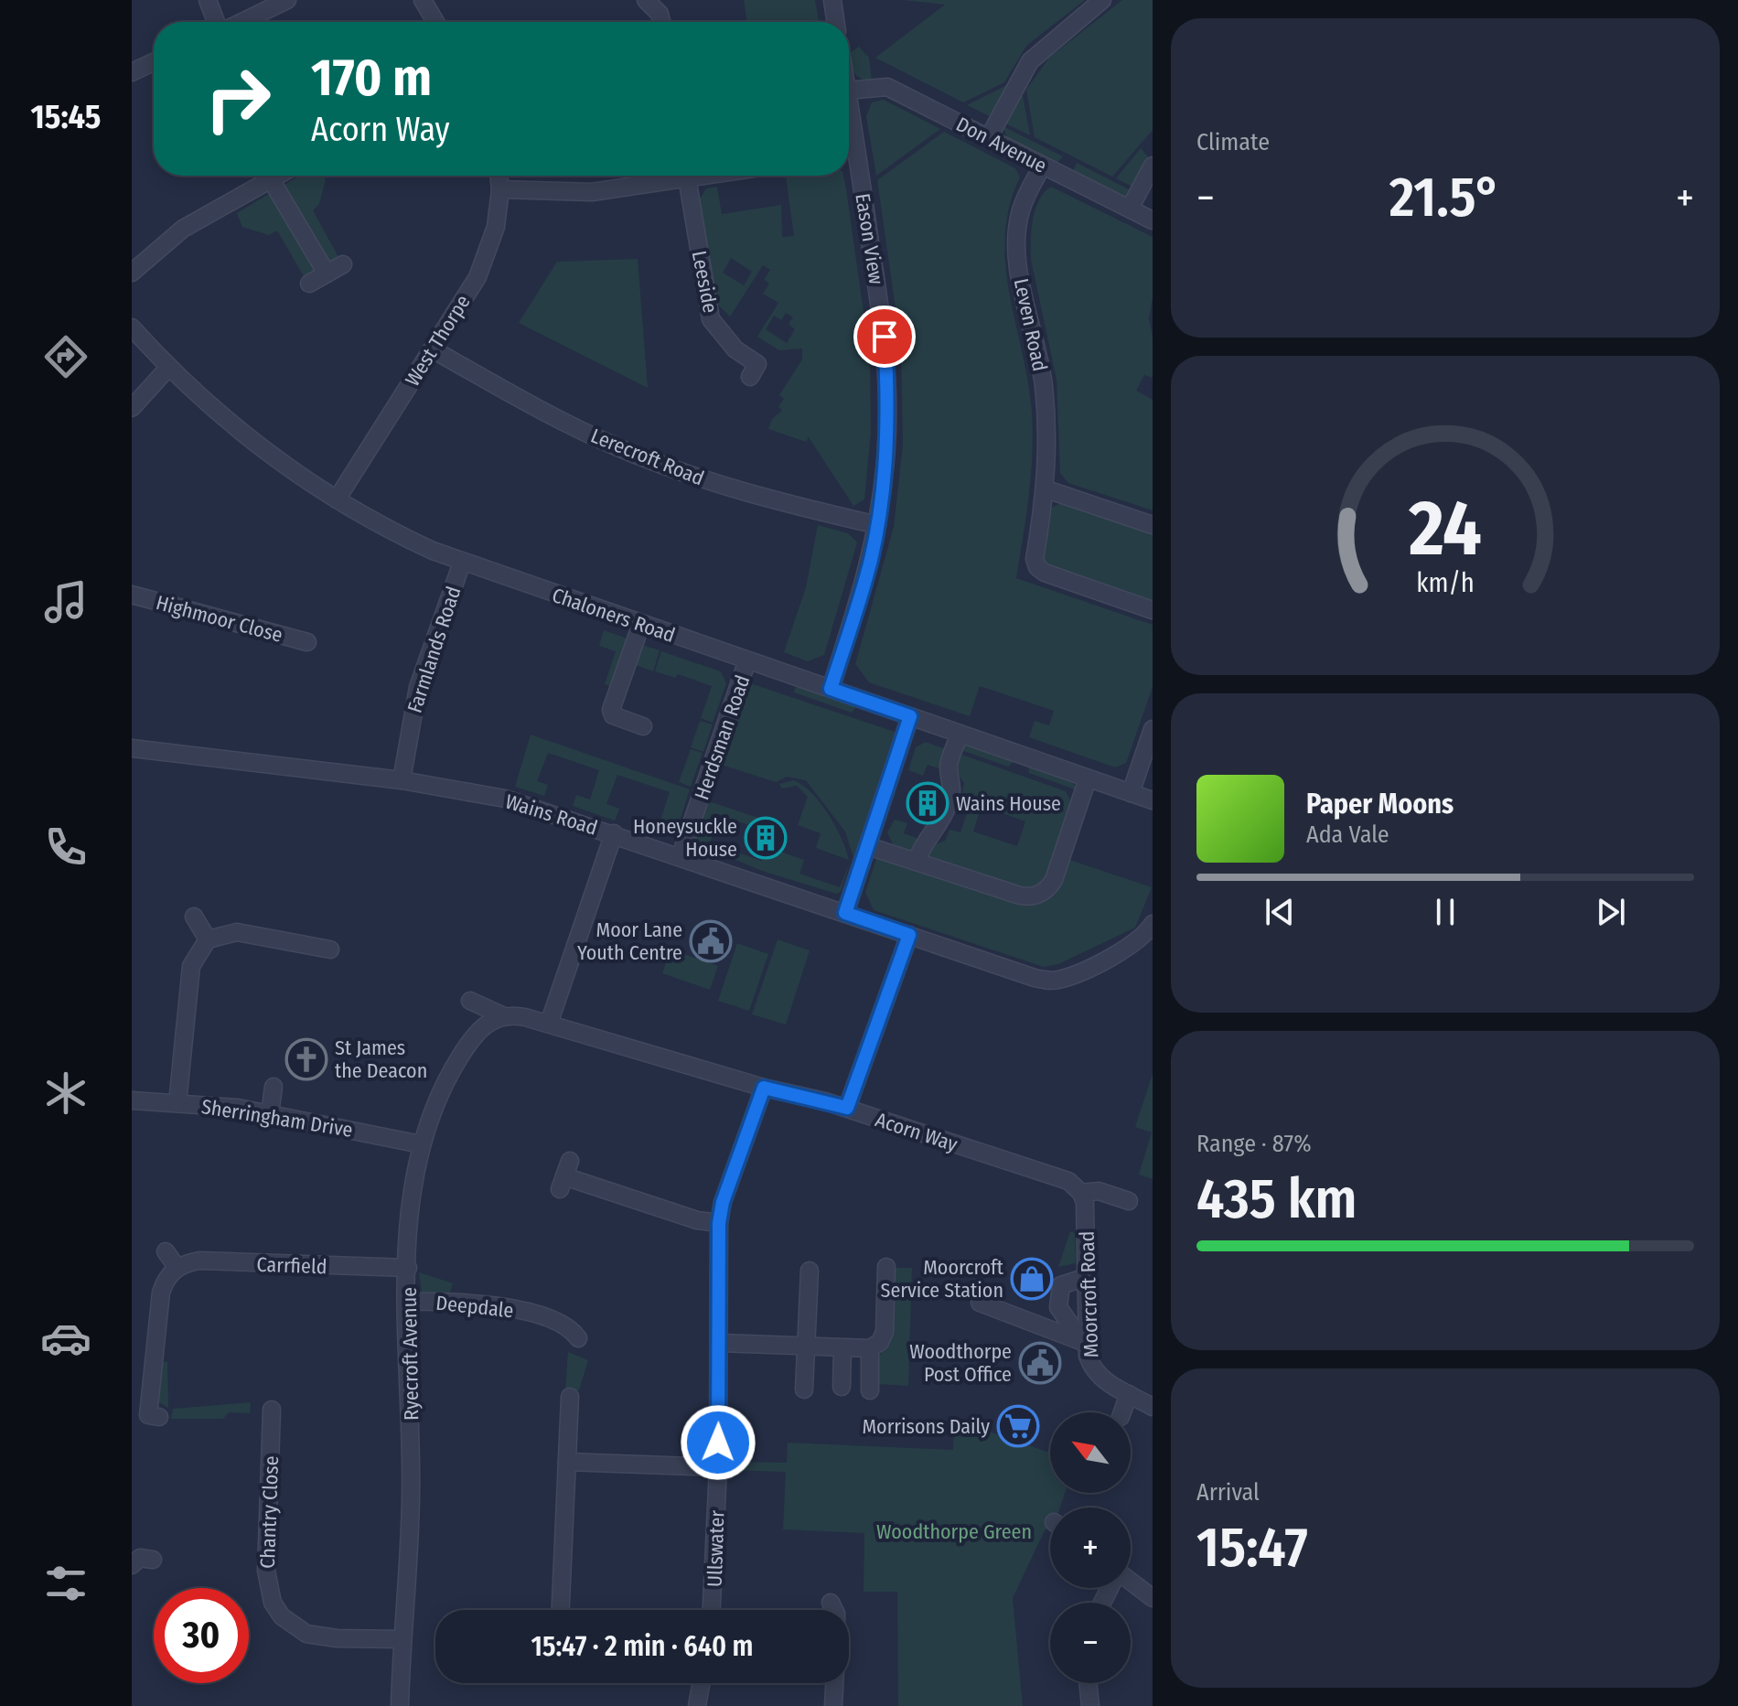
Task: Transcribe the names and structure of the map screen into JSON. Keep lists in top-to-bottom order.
{
  "streets": {
    "street": [
      "Don Avenue",
      "Eason View",
      "Leeside",
      "Leven Road",
      "West Thorpe",
      "Lerecroft Road",
      "Chaloners Road",
      "Highmoor Close",
      "Farmlands Road",
      "Herdsman Road",
      "Wains Road",
      "Sherringham Drive",
      "Acorn Way",
      "Carrfield",
      "Moorcroft Road",
      "Deepdale",
      "Ryecroft Avenue",
      "Chantry Close",
      "Ullswater"
    ]
  },
  "crossings": [
    ["Don Avenue", "Leven Road"],
    ["Eason View", "Lerecroft Road"],
    ["Eason View", "Chaloners Road"],
    ["West Thorpe", "Lerecroft Road"],
    ["West Thorpe", "Chaloners Road"],
    ["Chaloners Road", "Farmlands Road"],
    ["Chaloners Road", "Herdsman Road"],
    ["Farmlands Road", "Wains Road"],
    ["Herdsman Road", "Wains Road"],
    ["Sherringham Drive", "Ryecroft Avenue"],
    ["Acorn Way", "Moorcroft Road"],
    ["Acorn Way", "Ryecroft Avenue"],
    ["Acorn Way", "Ullswater"],
    ["Carrfield", "Ryecroft Avenue"],
    ["Deepdale", "Ryecroft Avenue"],
    ["Ryecroft Avenue", "Chantry Close"]
  ],
  "parks": ["Woodthorpe Green"],
  "places": {
    "building": ["Wains House", "Honeysuckle House"],
    "public building": ["Moor Lane Youth Centre", "Woodthorpe Post Office"],
    "church": ["St James the Deacon"],
    "shop": ["Moorcroft Service Station"],
    "supermarket": ["Morrisons Daily"]
  },
  "north": "top left",
  "page": {
    "tabs": "15:45",
    "tile": [
      "Climate",
      ["Range · 87%", "435 km"],
      ["Arrival", "15:47"]
    ],
    "turn": ["170 m", "Acorn Way"],
    "heat": ["−", "21.5°", "+"],
    "song": ["Paper Moons", "Ada Vale"],
    "map_buttons": ["+", "−"],
    "limit": "30",
    "trip": "15:47 · 2 min · 640 m",
    "gauge": ["24", "km/h"]
  }
}
